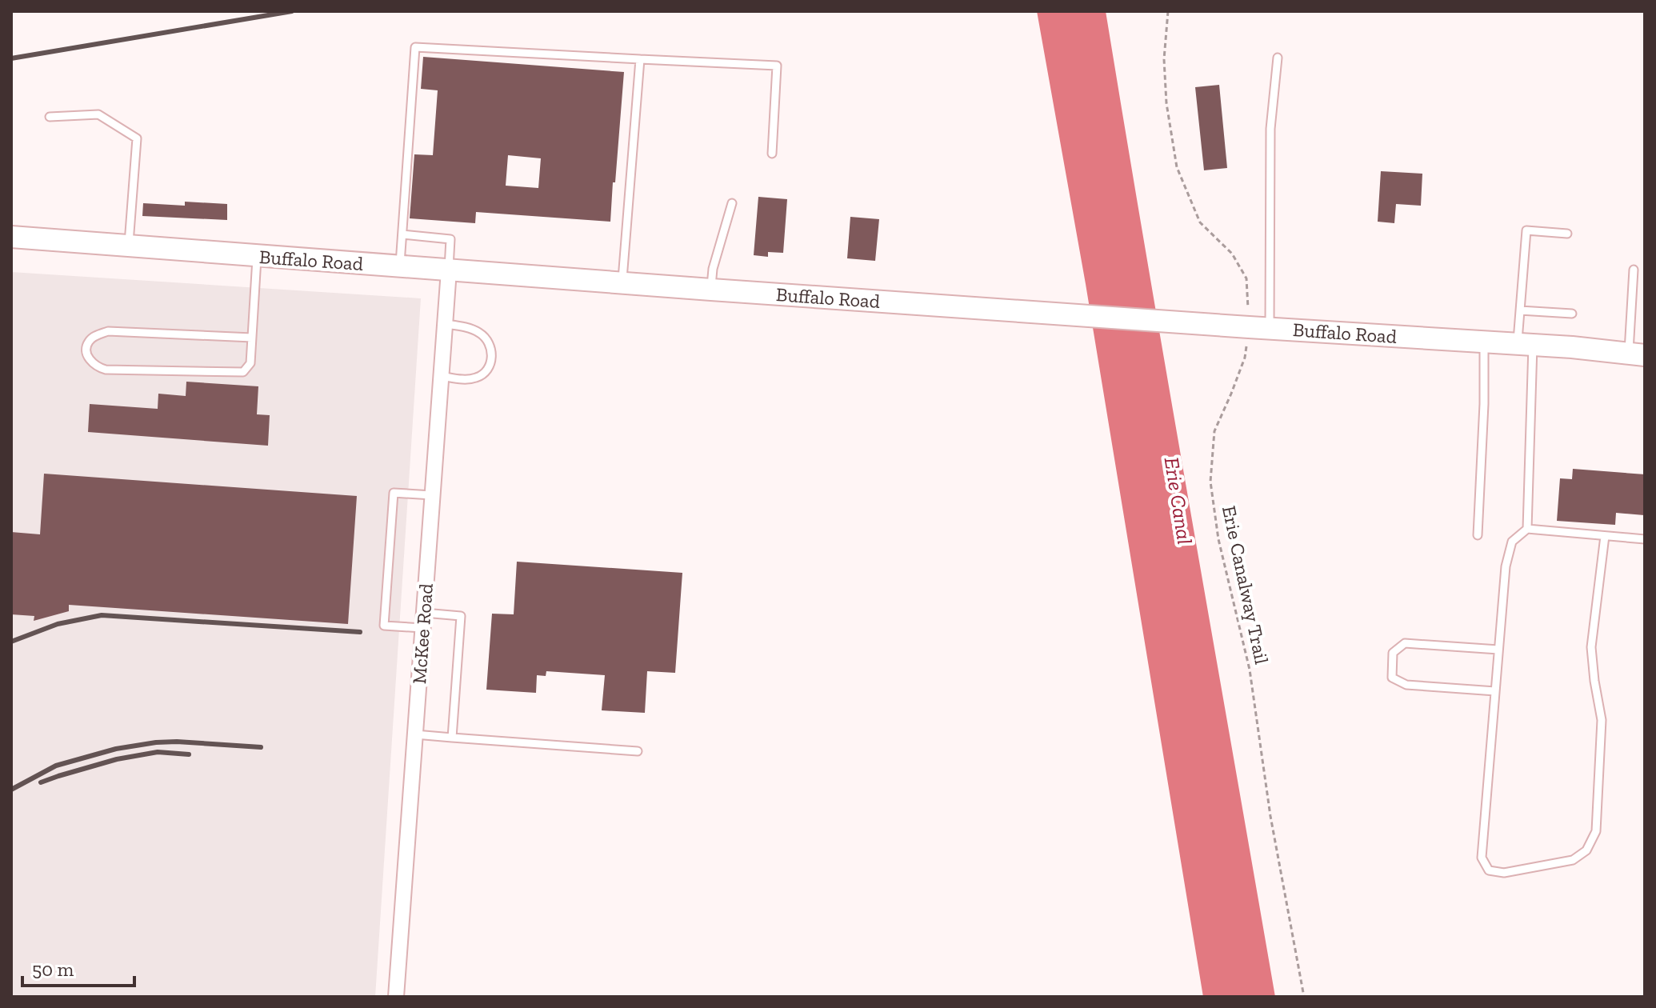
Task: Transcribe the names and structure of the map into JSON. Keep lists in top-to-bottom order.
{
  "streets": {
    "main road": ["Buffalo Road"],
    "street": ["McKee Road"],
    "path": ["Erie Canalway Trail"]
  },
  "crossings": [
    ["Buffalo Road", "Erie Canalway Trail"],
    ["Buffalo Road", "McKee Road"]
  ],
  "water": ["Erie Canal"],
  "scale_bar": "50 m"
}
